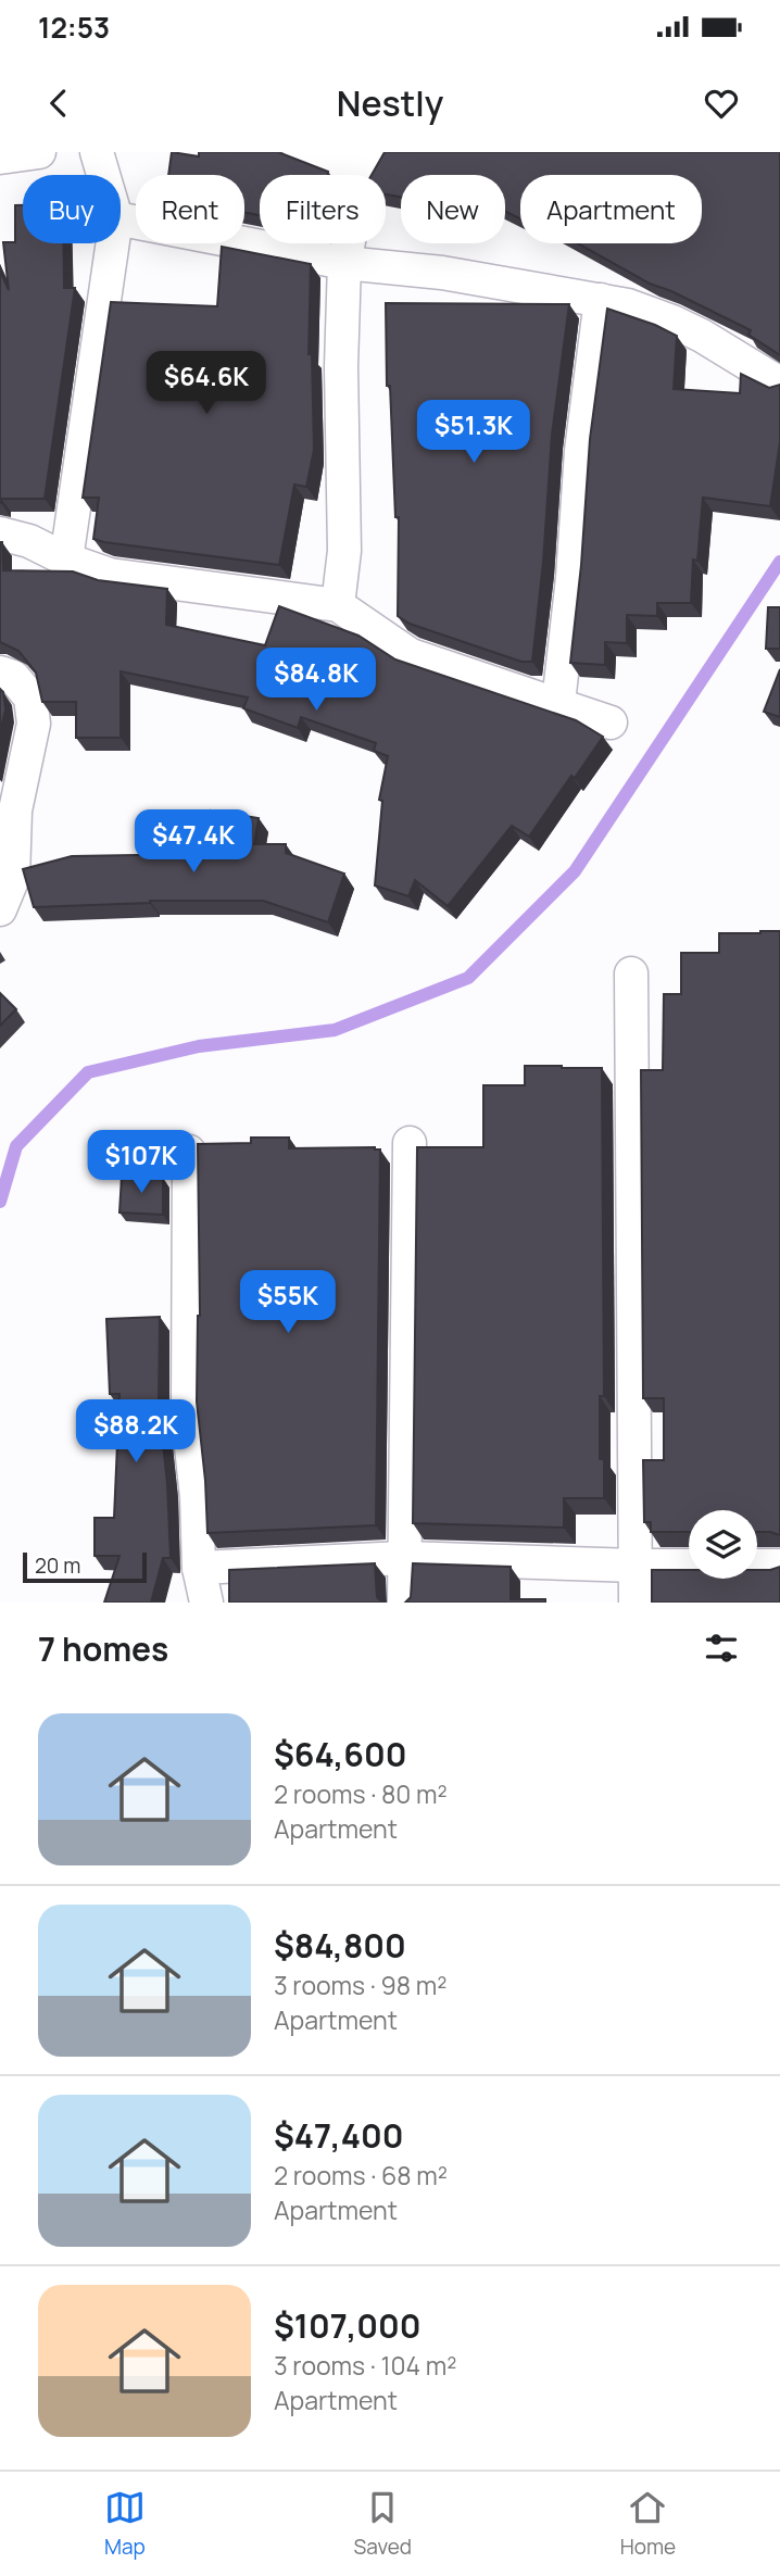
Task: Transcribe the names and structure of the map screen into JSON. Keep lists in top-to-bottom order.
{
  "scale_bar": "20 m",
  "page": {
    "status": "12:53",
    "header": "Nestly",
    "chip": [
      "Buy",
      "Rent",
      "Filters",
      "New",
      "Apartment"
    ],
    "price": [
      "$64.6K",
      "$51.3K",
      "$84.8K",
      "$47.4K",
      "$107K",
      "$55K",
      "$88.2K"
    ],
    "scale": "20 m",
    "heading": "7 homes",
    "list": [
      {
        "name": "$64,600",
        "note": "2 rooms · 80 m² · Apartment"
      },
      {
        "name": "$84,800",
        "note": "3 rooms · 98 m² · Apartment"
      },
      {
        "name": "$47,400",
        "note": "2 rooms · 68 m² · Apartment"
      },
      {
        "name": "$107,000",
        "note": "3 rooms · 104 m² · Apartment"
      }
    ],
    "tabs": ["Map", "Saved", "Home"]
  }
}
